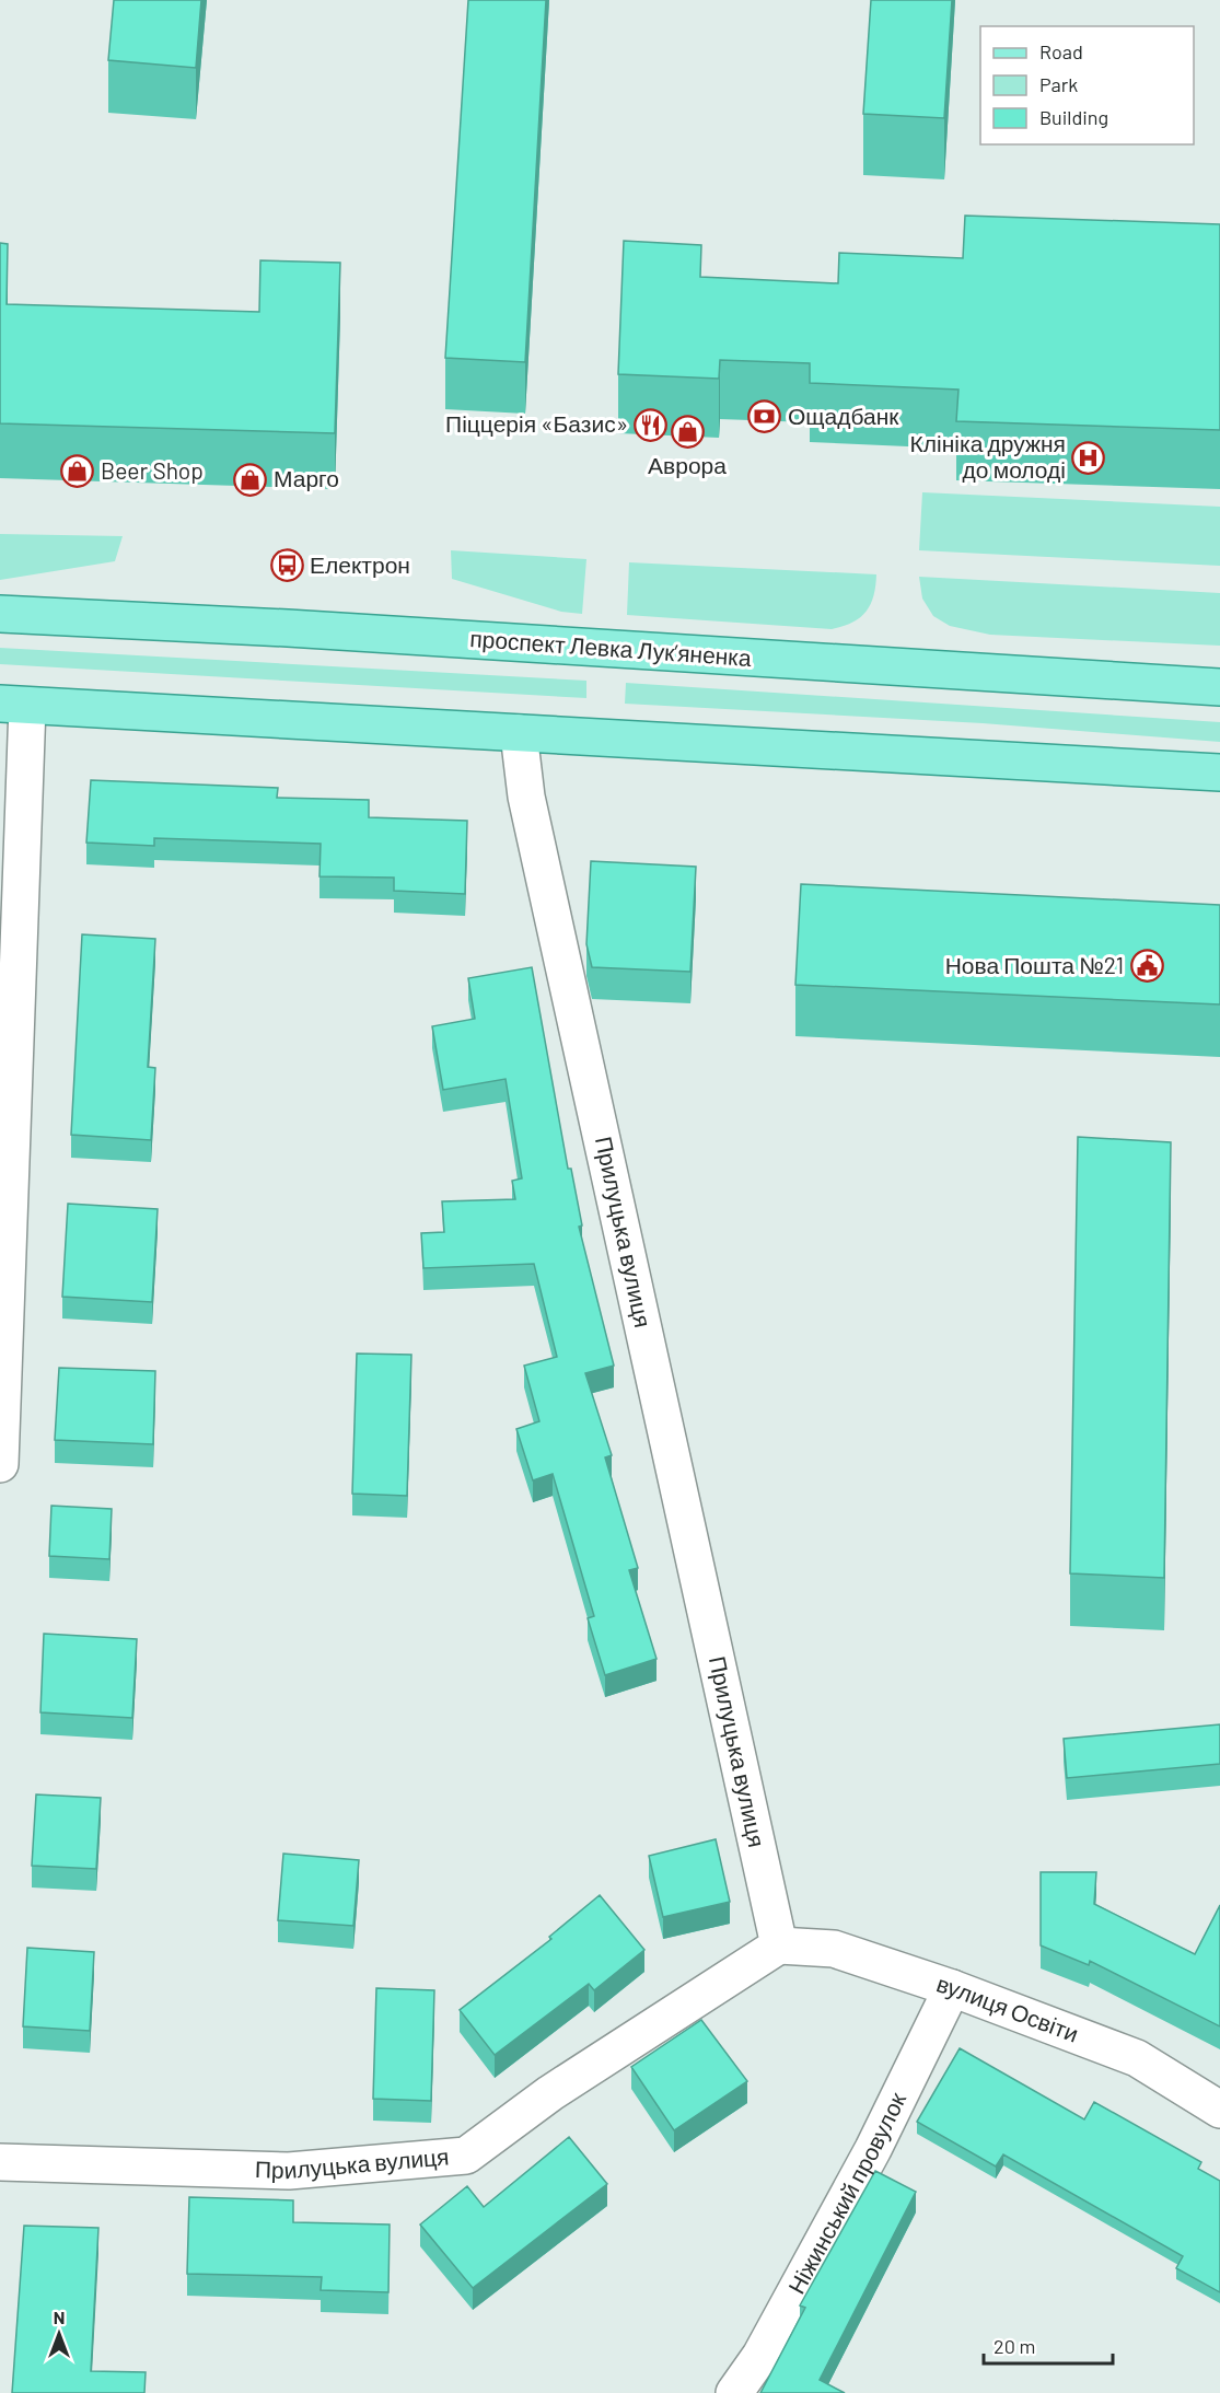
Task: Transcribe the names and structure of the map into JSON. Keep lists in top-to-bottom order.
{
  "streets": {
    "main road": ["проспект Левка Лукʼяненка"],
    "street": ["Прилуцька вулиця", "вулиця Освіти", "Ніжинський провулок"]
  },
  "crossings": [
    ["Прилуцька вулиця", "вулиця Освіти"],
    ["вулиця Освіти", "Ніжинський провулок"]
  ],
  "places": {
    "bank": ["Ощадбанк"],
    "restaurant": ["Піццерія «Базис»"],
    "shop": ["Аврора", "Beer Shop", "Марго"],
    "hospital": ["Клініка дружня до молоді"],
    "bus stop": ["Електрон"],
    "public building": ["Нова Пошта №21"]
  },
  "legend": ["Road", "Park", "Building"],
  "scale_bar": "20 m",
  "north": "top"
}
